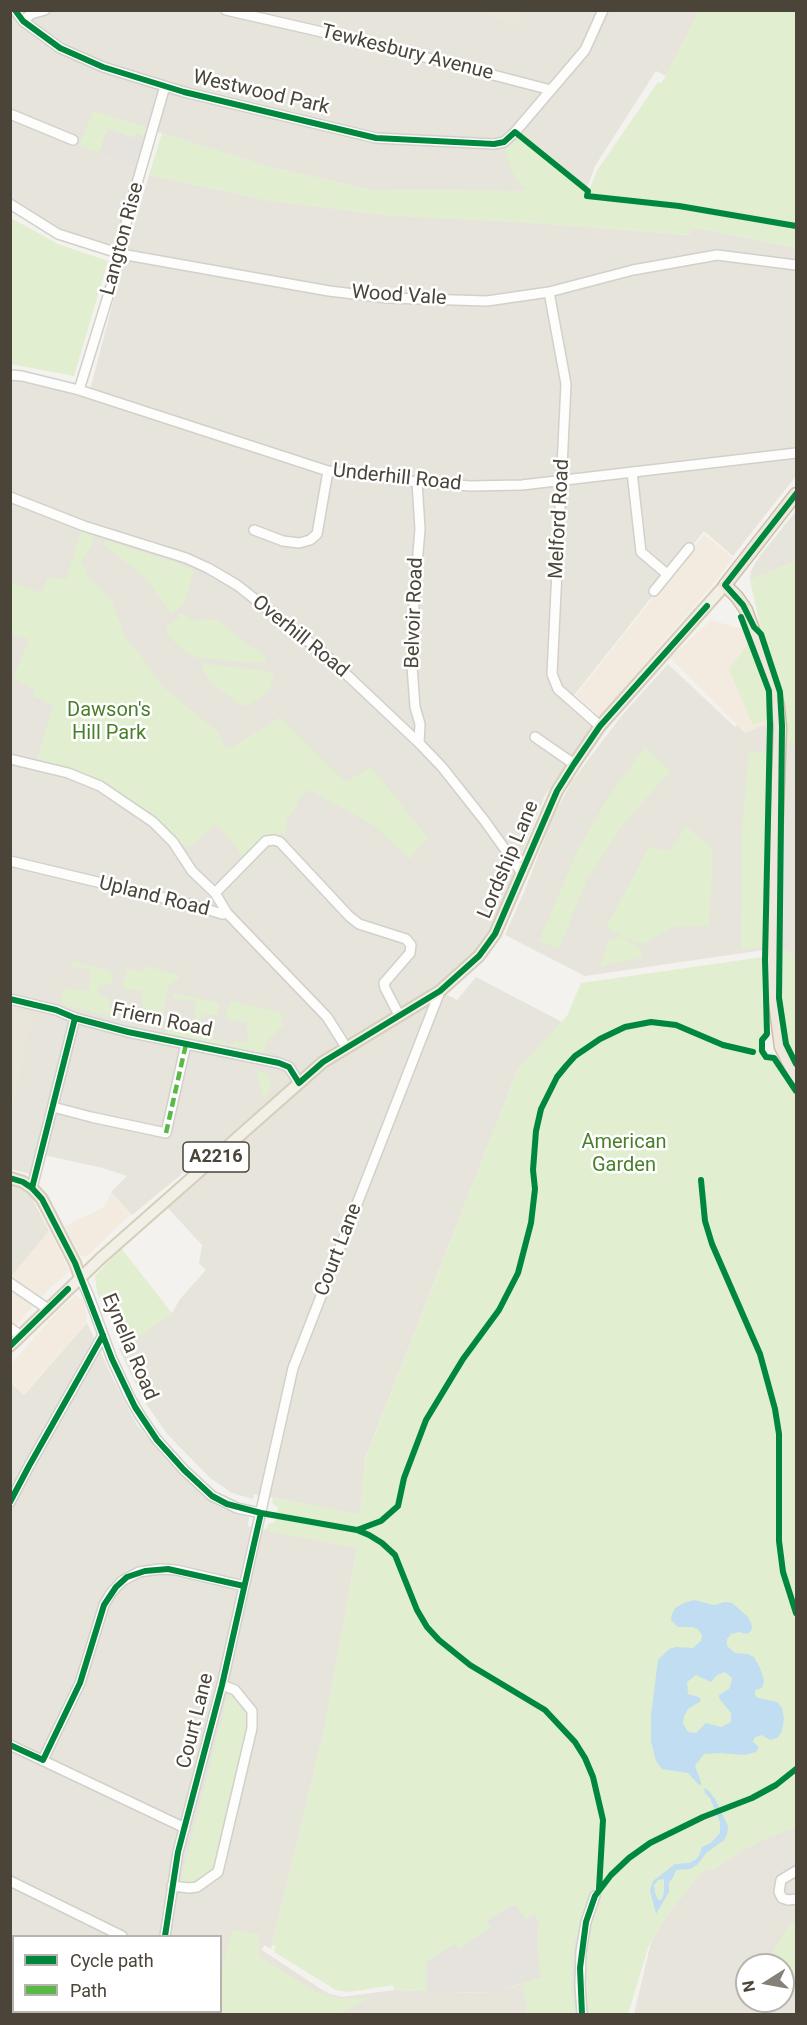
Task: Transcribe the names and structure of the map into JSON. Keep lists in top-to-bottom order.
{
  "streets": {
    "highway": ["Lordship Lane"],
    "main road": ["A2216"],
    "street": [
      "Tewkesbury Avenue",
      "Westwood Park",
      "Langton Rise",
      "Wood Vale",
      "Underhill Road",
      "Melford Road",
      "Belvoir Road",
      "Overhill Road",
      "Upland Road",
      "Friern Road",
      "Court Lane",
      "Eynella Road"
    ]
  },
  "crossings": [
    ["Tewkesbury Avenue", "Westwood Park"],
    ["Westwood Park", "Langton Rise"],
    ["Langton Rise", "Wood Vale"],
    ["Langton Rise", "Underhill Road"],
    ["Wood Vale", "Melford Road"],
    ["Underhill Road", "Melford Road"],
    ["Underhill Road", "Belvoir Road"],
    ["Melford Road", "Lordship Lane"],
    ["Belvoir Road", "Overhill Road"],
    ["Overhill Road", "Lordship Lane"],
    ["Lordship Lane", "Upland Road"],
    ["Lordship Lane", "Friern Road"],
    ["Lordship Lane", "Court Lane"],
    ["Lordship Lane", "Eynella Road"],
    ["Court Lane", "Eynella Road"]
  ],
  "parks": ["Dawson's Hill Park", "American Garden"],
  "legend": ["Cycle path", "Path"],
  "north": "left"
}
